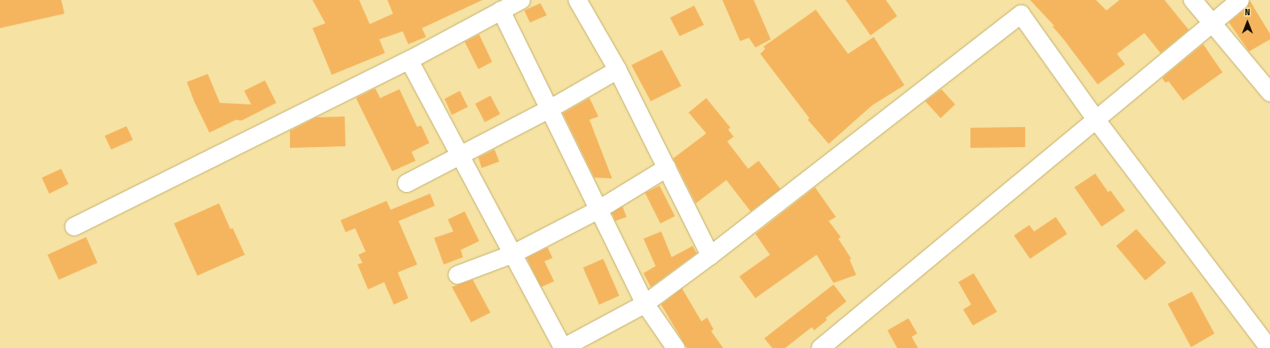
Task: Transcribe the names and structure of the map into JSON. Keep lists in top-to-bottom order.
{
  "north": "top"
}
